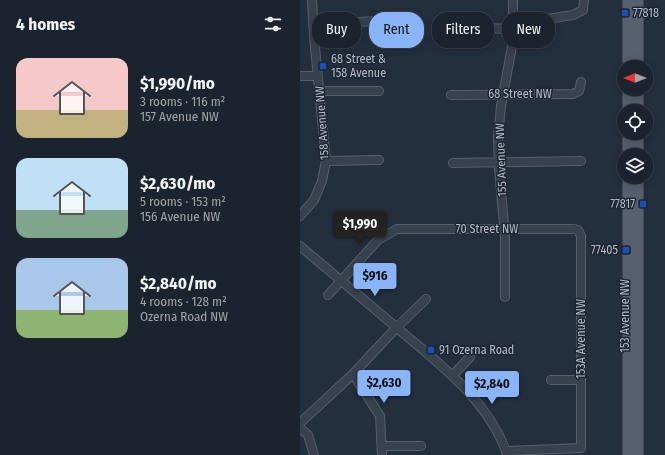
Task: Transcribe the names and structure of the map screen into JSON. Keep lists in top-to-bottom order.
{
  "streets": {
    "main road": ["153 Avenue NW"],
    "street": [
      "68 Street NW",
      "158 Avenue NW",
      "155 Avenue NW",
      "70 Street NW",
      "153A Avenue NW"
    ]
  },
  "crossings": [
    ["68 Street NW", "155 Avenue NW"],
    ["155 Avenue NW", "70 Street NW"],
    ["70 Street NW", "153A Avenue NW"]
  ],
  "places": {
    "transit": [
      "77818",
      "68 Street & 158 Avenue",
      "77817",
      "77405",
      "91 Ozerna Road"
    ]
  },
  "north": "left",
  "page": {
    "heading": "4 homes",
    "chip": [
      "Buy",
      "Rent",
      "Filters",
      "New"
    ],
    "list": [
      {
        "name": "$1,990/mo",
        "note": "3 rooms · 116 m² · 157 Avenue NW"
      },
      {
        "name": "$2,630/mo",
        "note": "5 rooms · 153 m² · 156 Avenue NW"
      },
      {
        "name": "$2,840/mo",
        "note": "4 rooms · 128 m² · Ozerna Road NW"
      }
    ],
    "price": [
      "$1,990",
      "$916",
      "$2,630",
      "$2,840"
    ]
  }
}
